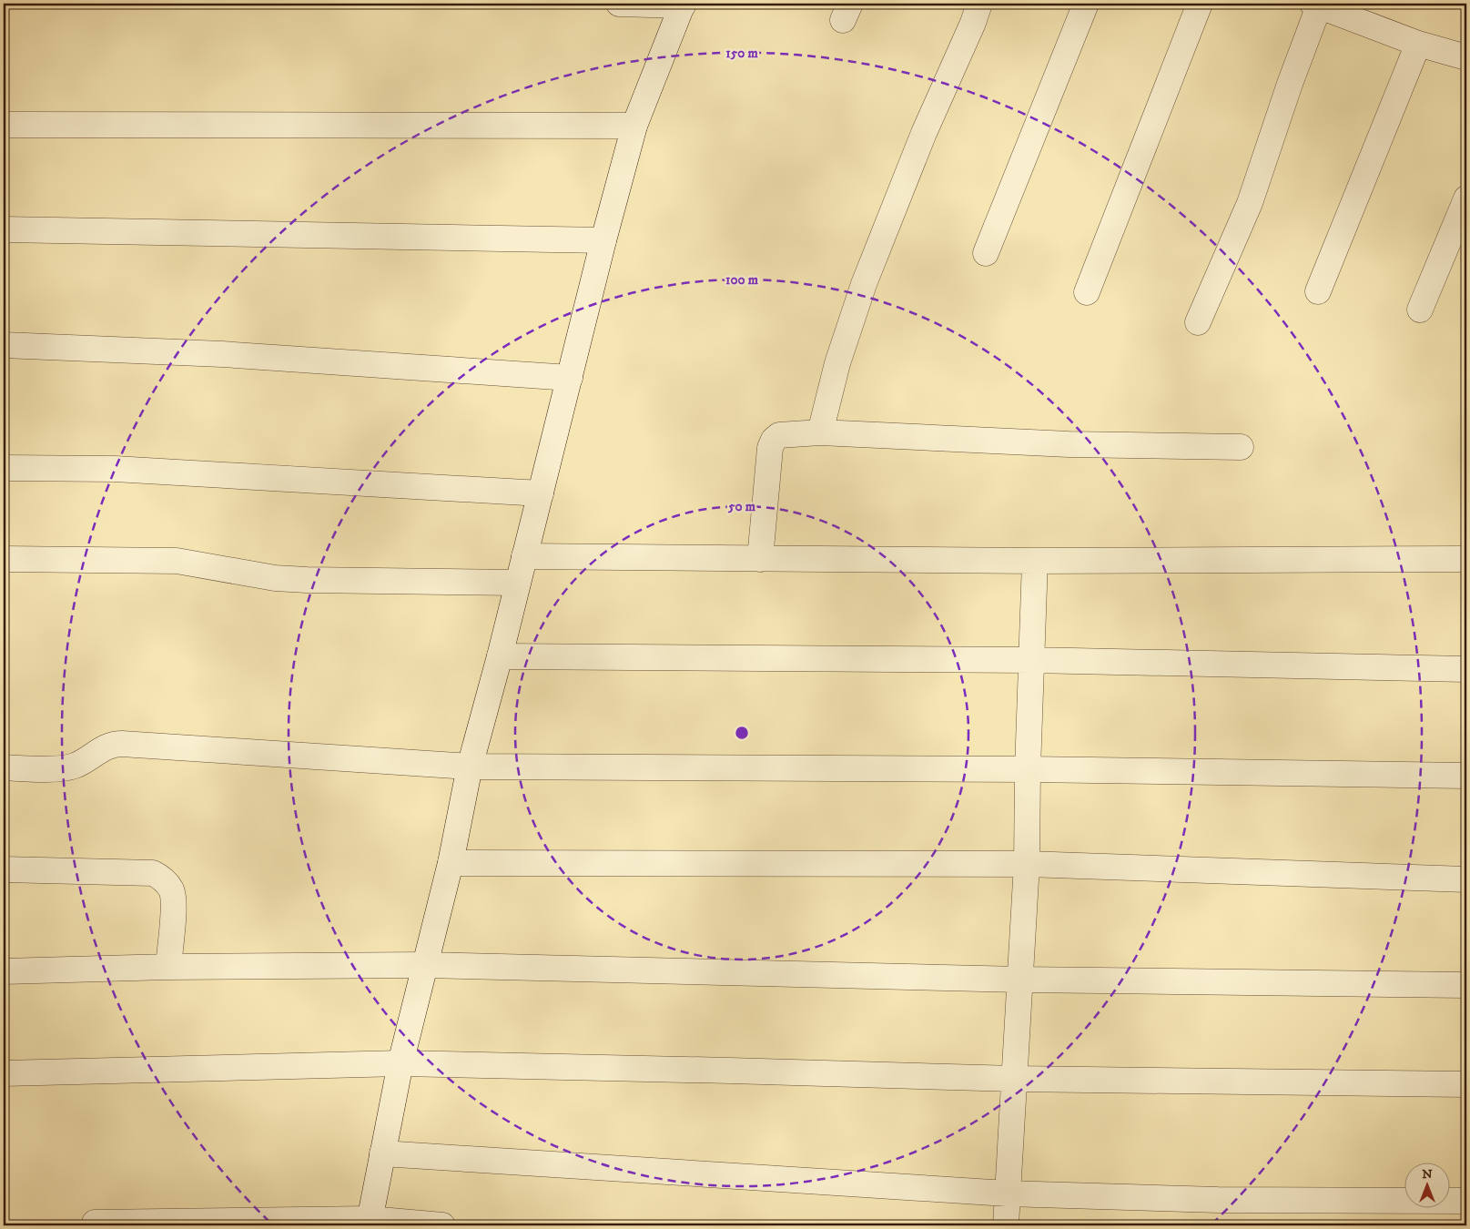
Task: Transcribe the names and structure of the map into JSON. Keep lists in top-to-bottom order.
{
  "north": "top",
  "rings": ["150 m", "100 m", "50 m"]
}
